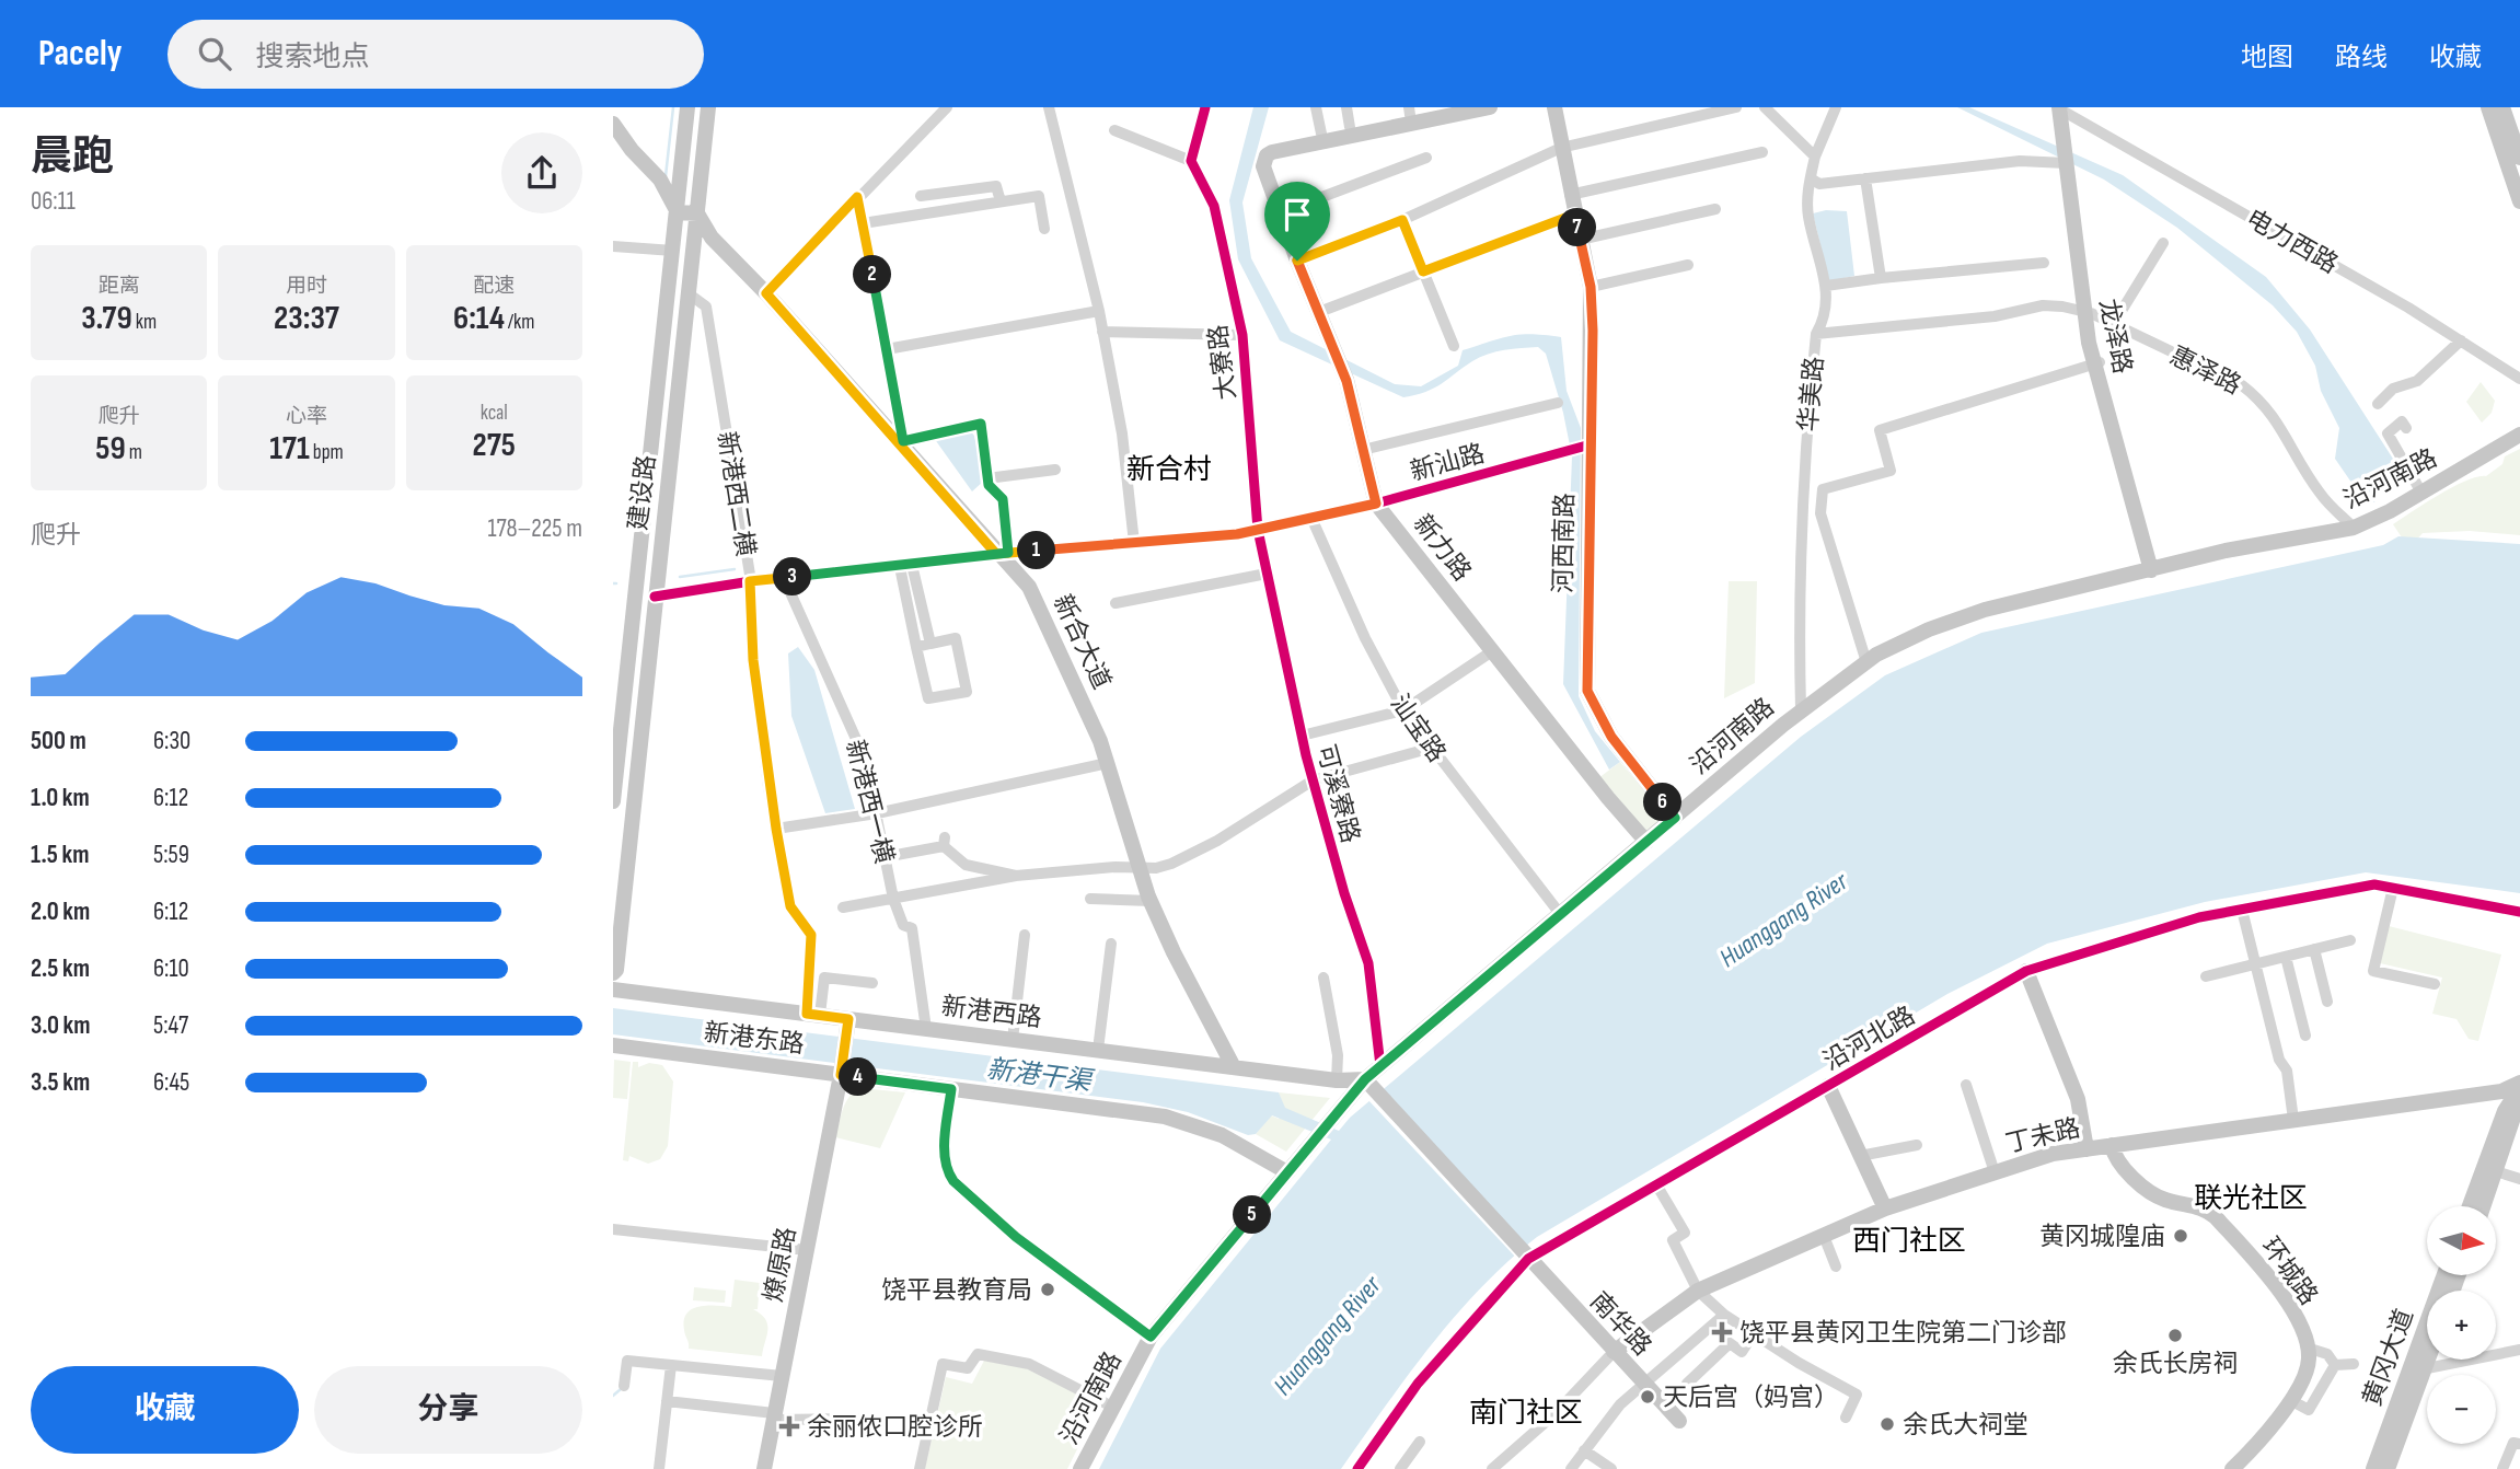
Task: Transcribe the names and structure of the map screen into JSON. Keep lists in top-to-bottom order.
{
  "streets": {
    "main road": [
      "龙泽路",
      "沿河南路",
      "建设路",
      "河西南路",
      "新力路",
      "新合大道",
      "新港西路",
      "新港东路",
      "丁未路",
      "燎原路",
      "环城路",
      "南华路",
      "黄冈大道"
    ],
    "street": [
      "电力西路",
      "大寮路",
      "惠泽路",
      "华美路",
      "新汕路",
      "新港西二横",
      "汕宝路",
      "可溪寮路",
      "新港西一横",
      "沿河北路"
    ]
  },
  "crossings": [
    ["电力西路", "龙泽路"],
    ["龙泽路", "惠泽路"],
    ["龙泽路", "沿河南路"],
    ["大寮路", "新汕路"],
    ["大寮路", "可溪寮路"],
    ["惠泽路", "华美路"],
    ["惠泽路", "沿河南路"],
    ["华美路", "沿河南路"],
    ["新汕路", "建设路"],
    ["新汕路", "新港西二横"],
    ["新汕路", "河西南路"],
    ["新汕路", "新力路"],
    ["新汕路", "新合大道"],
    ["新汕路", "汕宝路"],
    ["新汕路", "可溪寮路"],
    ["新汕路", "新港西一横"],
    ["沿河南路", "河西南路"],
    ["沿河南路", "新力路"],
    ["沿河南路", "汕宝路"],
    ["沿河南路", "可溪寮路"],
    ["沿河南路", "新港西路"],
    ["沿河南路", "新港东路"],
    ["沿河南路", "南华路"],
    ["建设路", "新港西二横"],
    ["建设路", "新合大道"],
    ["新港西二横", "新港西路"],
    ["新合大道", "新港西路"],
    ["新港西一横", "新港西路"],
    ["新港西路", "燎原路"],
    ["新港西路", "南华路"],
    ["新港东路", "燎原路"],
    ["沿河北路", "南华路"],
    ["丁未路", "环城路"],
    ["丁未路", "南华路"]
  ],
  "districts": [
    "新合村",
    "联光社区",
    "西门社区",
    "南门社区"
  ],
  "water": ["Huanggang River", "新港干渠"],
  "places": {
    "other": [
      "黄冈城隍庙",
      "饶平县教育局",
      "余氏长房祠",
      "天后宫（妈宫）",
      "余氏大祠堂"
    ],
    "health": ["饶平县黄冈卫生院第二门诊部", "余丽侬口腔诊所"]
  },
  "north": "right",
  "page": {
    "header": "Pacely",
    "search": "搜索地点",
    "nav": ["地图", "路线", "收藏"],
    "heading": ["晨跑", "06:11"],
    "pins": [
      "7",
      "2",
      "1",
      "3",
      "6",
      "4",
      "5"
    ],
    "stats": [
      ["距离", "3.79 km"],
      ["用时", "23:37"],
      ["配速", "6:14 /km"],
      ["爬升", "59 m"],
      ["心率", "171 bpm"],
      ["kcal", "275"]
    ],
    "chart": ["爬升", "178–225 m"],
    "list": [
      {
        "name": "500 m",
        "note": "6:30"
      },
      {
        "name": "1.0 km",
        "note": "6:12"
      },
      {
        "name": "1.5 km",
        "note": "5:59"
      },
      {
        "name": "2.0 km",
        "note": "6:12"
      },
      {
        "name": "2.5 km",
        "note": "6:10"
      },
      {
        "name": "3.0 km",
        "note": "5:47"
      },
      {
        "name": "3.5 km",
        "note": "6:45"
      }
    ],
    "map_buttons": ["+", "−"],
    "buttons": ["收藏", "分享"]
  }
}
